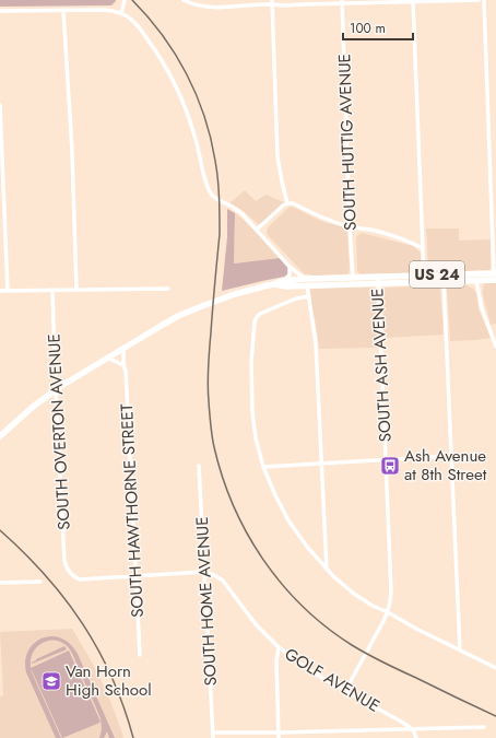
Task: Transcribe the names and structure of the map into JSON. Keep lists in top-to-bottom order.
{
  "streets": {
    "main road": ["US 24"],
    "street": [
      "SOUTH HUTTIG AVENUE",
      "SOUTH ASH AVENUE",
      "SOUTH OVERTON AVENUE",
      "SOUTH HAWTHORNE STREET",
      "SOUTH HOME AVENUE",
      "GOLF AVENUE"
    ]
  },
  "crossings": [
    ["SOUTH HUTTIG AVENUE", "US 24"],
    ["US 24", "SOUTH ASH AVENUE"],
    ["US 24", "SOUTH OVERTON AVENUE"],
    ["US 24", "SOUTH HAWTHORNE STREET"],
    ["SOUTH ASH AVENUE", "GOLF AVENUE"],
    ["SOUTH OVERTON AVENUE", "SOUTH HAWTHORNE STREET"],
    ["SOUTH HOME AVENUE", "GOLF AVENUE"]
  ],
  "places": {
    "bus stop": ["Ash Avenue at 8th Street"],
    "school or university": ["Van Horn High School"]
  },
  "scale_bar": "100 m"
}
